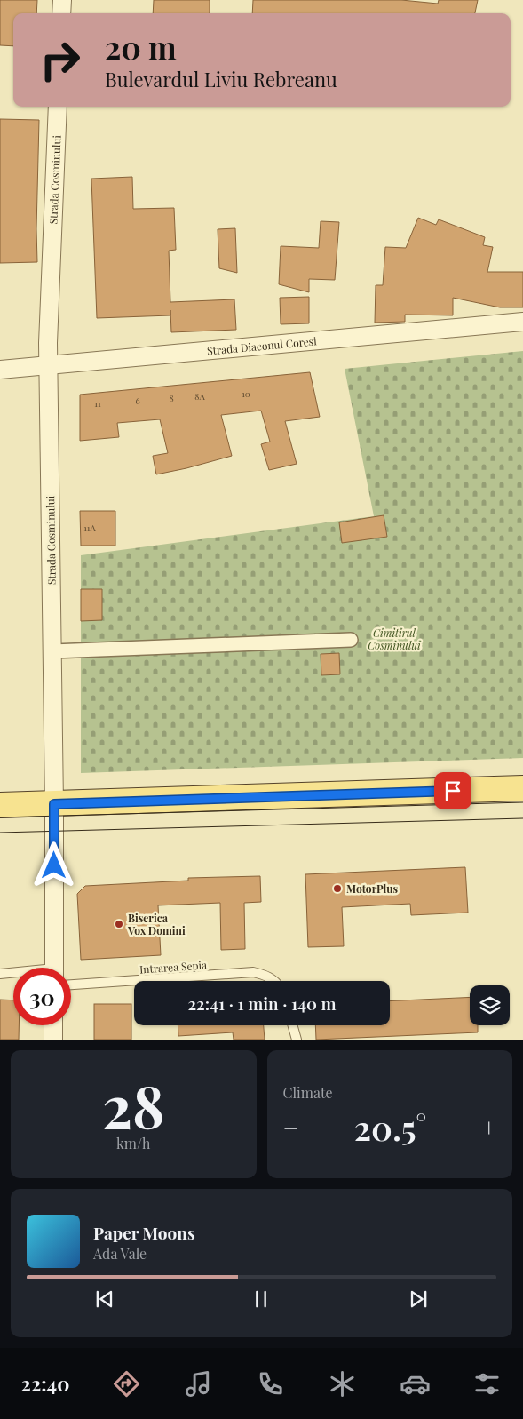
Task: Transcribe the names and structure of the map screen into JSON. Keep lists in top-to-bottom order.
{
  "streets": {
    "street": ["Strada Cosminului", "Strada Diaconul Coresi"],
    "lane": ["Intrarea Sepia"]
  },
  "crossings": [
    ["Strada Cosminului", "Strada Diaconul Coresi"]
  ],
  "parks": ["Cimitirul Cosminului"],
  "places": ["MotorPlus", "Biserica Vox Domini"],
  "house_numbers": [
    "10",
    "8A",
    "8",
    "6",
    "11",
    "11A"
  ],
  "page": {
    "turn": ["20 m", "Bulevardul Liviu Rebreanu"],
    "limit": "30",
    "trip": "22:41 · 1 min · 140 m",
    "tile": [
      ["28", "km/h"],
      "Climate"
    ],
    "heat": ["−", "20.5°", "+"],
    "song": ["Paper Moons", "Ada Vale"],
    "tabs": "22:40"
  }
}
